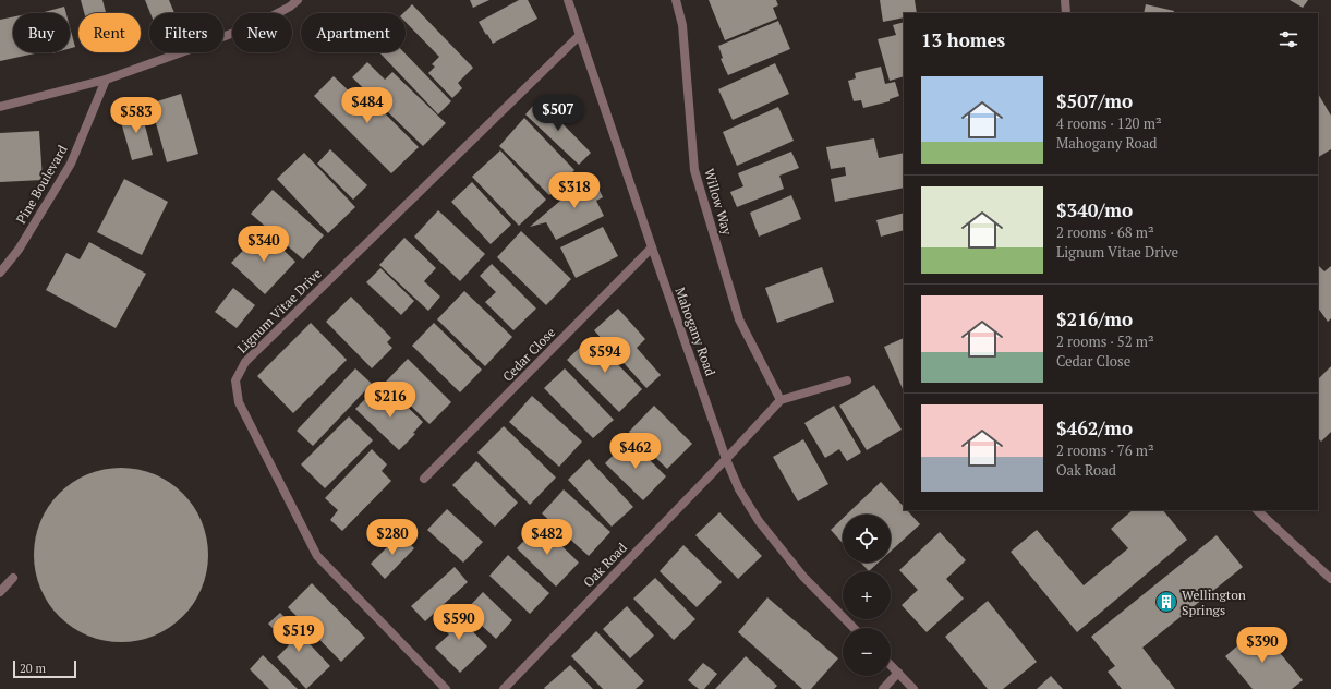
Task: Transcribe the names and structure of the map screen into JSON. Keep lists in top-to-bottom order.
{
  "streets": {
    "street": [
      "Pine Boulevard",
      "Willow Way",
      "Lignum Vitae Drive",
      "Mahogany Road",
      "Cedar Close",
      "Oak Road"
    ]
  },
  "crossings": [
    ["Lignum Vitae Drive", "Mahogany Road"],
    ["Mahogany Road", "Cedar Close"],
    ["Mahogany Road", "Oak Road"]
  ],
  "places": {
    "building": ["Wellington Springs"]
  },
  "scale_bar": "20 m",
  "page": {
    "chip": [
      "Buy",
      "Rent",
      "Filters",
      "New",
      "Apartment"
    ],
    "heading": "13 homes",
    "list": [
      {
        "name": "$507/mo",
        "note": "4 rooms · 120 m² · Mahogany Road"
      },
      {
        "name": "$340/mo",
        "note": "2 rooms · 68 m² · Lignum Vitae Drive"
      },
      {
        "name": "$216/mo",
        "note": "2 rooms · 52 m² · Cedar Close"
      },
      {
        "name": "$462/mo",
        "note": "2 rooms · 76 m² · Oak Road"
      }
    ],
    "price": [
      "$484",
      "$507",
      "$583",
      "$318",
      "$340",
      "$594",
      "$216",
      "$462",
      "$280",
      "$482",
      "$590",
      "$519",
      "$390"
    ],
    "map_buttons": ["+", "−"],
    "scale": "20 m"
  }
}
